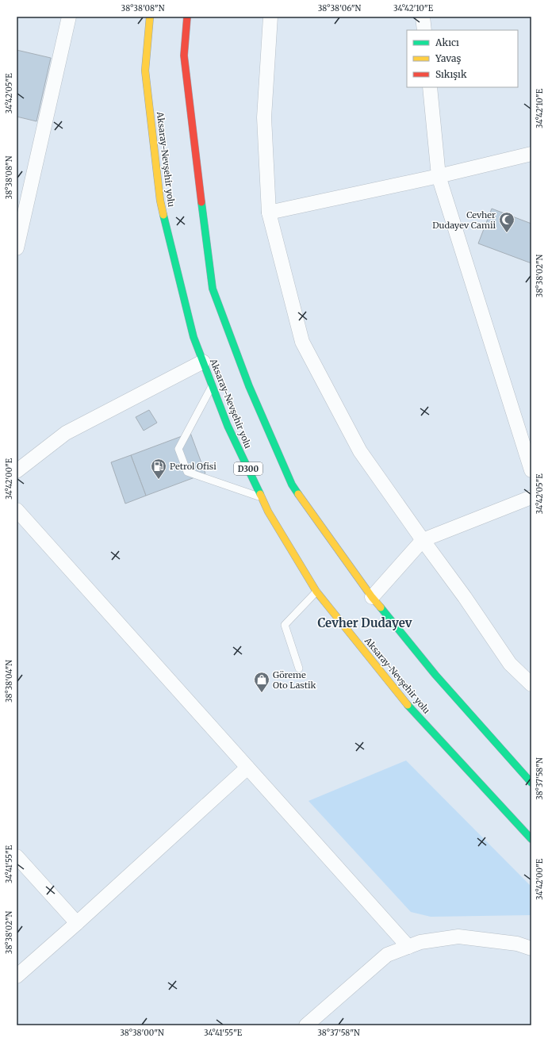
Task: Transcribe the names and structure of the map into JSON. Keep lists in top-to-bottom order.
{
  "streets": {
    "highway": ["Aksaray-Nevşehir yolu", "D300"]
  },
  "districts": ["Cevher Dudayev"],
  "places": {
    "mosque": ["Cevher Dudayev Camii"],
    "fuel station": ["Petrol Ofisi"],
    "shop": ["Göreme Oto Lastik"]
  },
  "legend": ["Akıcı", "Yavaş", "Sıkışık"],
  "coordinates": [
    "38°38'08\"N",
    "38°38'06\"N",
    "34°42'10\"E",
    "34°42'05\"E",
    "38°38'02\"N",
    "34°42'00\"E",
    "38°38'04\"N",
    "38°37'58\"N",
    "34°41'55\"E",
    "38°38'00\"N"
  ]
}
